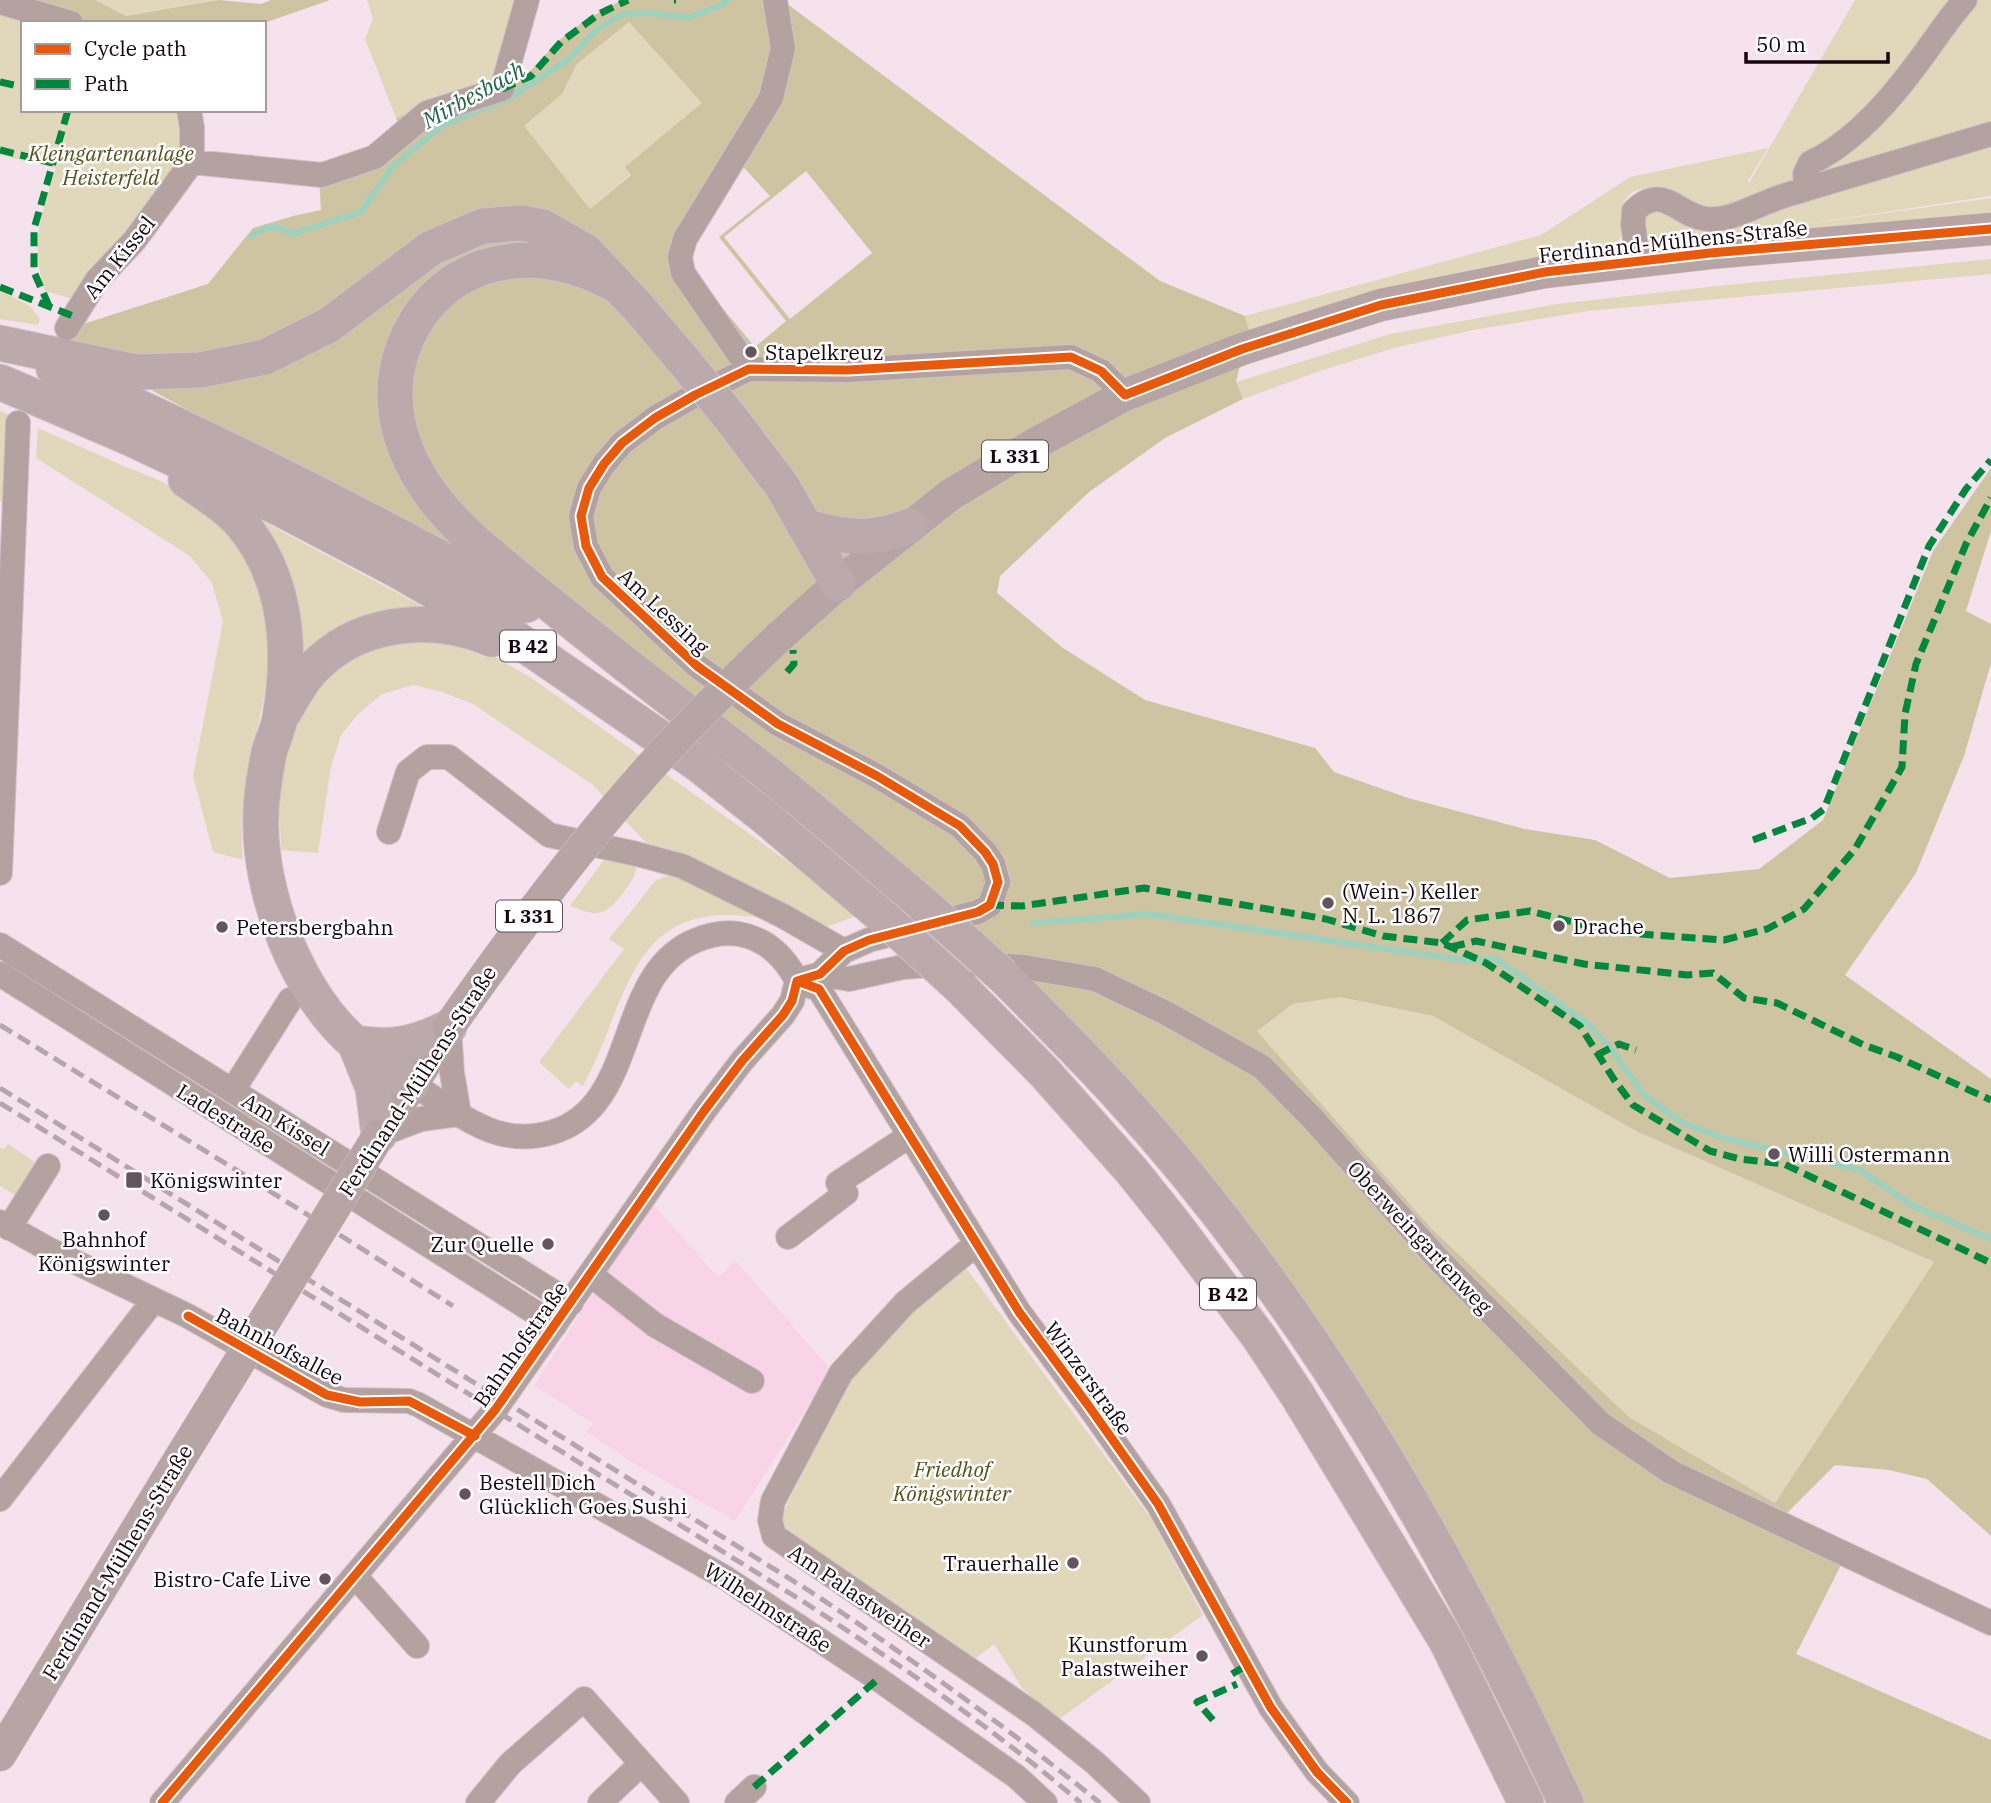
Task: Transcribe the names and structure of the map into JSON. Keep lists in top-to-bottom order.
{
  "streets": {
    "highway": ["B 42"],
    "main road": ["Ferdinand-Mülhens-Straße", "L 331"],
    "street": [
      "Am Kissel",
      "Am Lessing",
      "Ladestraße",
      "Oberweingartenweg",
      "Bahnhofstraße",
      "Bahnhofsallee",
      "Winzerstraße",
      "Am Palastweiher",
      "Wilhelmstraße"
    ]
  },
  "crossings": [
    ["Ferdinand-Mülhens-Straße", "Am Lessing"],
    ["Ferdinand-Mülhens-Straße", "B 42"],
    ["Ferdinand-Mülhens-Straße", "Winzerstraße"],
    ["Am Kissel", "Bahnhofstraße"],
    ["Am Lessing", "Oberweingartenweg"],
    ["Am Lessing", "Bahnhofstraße"],
    ["Am Lessing", "Winzerstraße"],
    ["Ladestraße", "Bahnhofstraße"],
    ["Oberweingartenweg", "Bahnhofstraße"],
    ["Oberweingartenweg", "Winzerstraße"],
    ["Bahnhofstraße", "Bahnhofsallee"],
    ["Bahnhofstraße", "Winzerstraße"],
    ["Bahnhofstraße", "Wilhelmstraße"],
    ["Bahnhofsallee", "Wilhelmstraße"],
    ["Winzerstraße", "Am Palastweiher"]
  ],
  "water": ["Mirbesbach"],
  "parks": ["Kleingartenanlage Heisterfeld", "Friedhof Königswinter"],
  "places": {
    "other": [
      "Stapelkreuz",
      "(Wein-) Keller N. L. 1867",
      "Drache",
      "Petersbergbahn",
      "Willi Ostermann",
      "Bahnhof Königswinter",
      "Zur Quelle",
      "Bestell Dich Glücklich Goes Sushi",
      "Trauerhalle",
      "Bistro-Cafe Live",
      "Kunstforum Palastweiher"
    ],
    "transit": ["Königswinter"]
  },
  "legend": ["Cycle path", "Path"],
  "scale_bar": "50 m"
}
